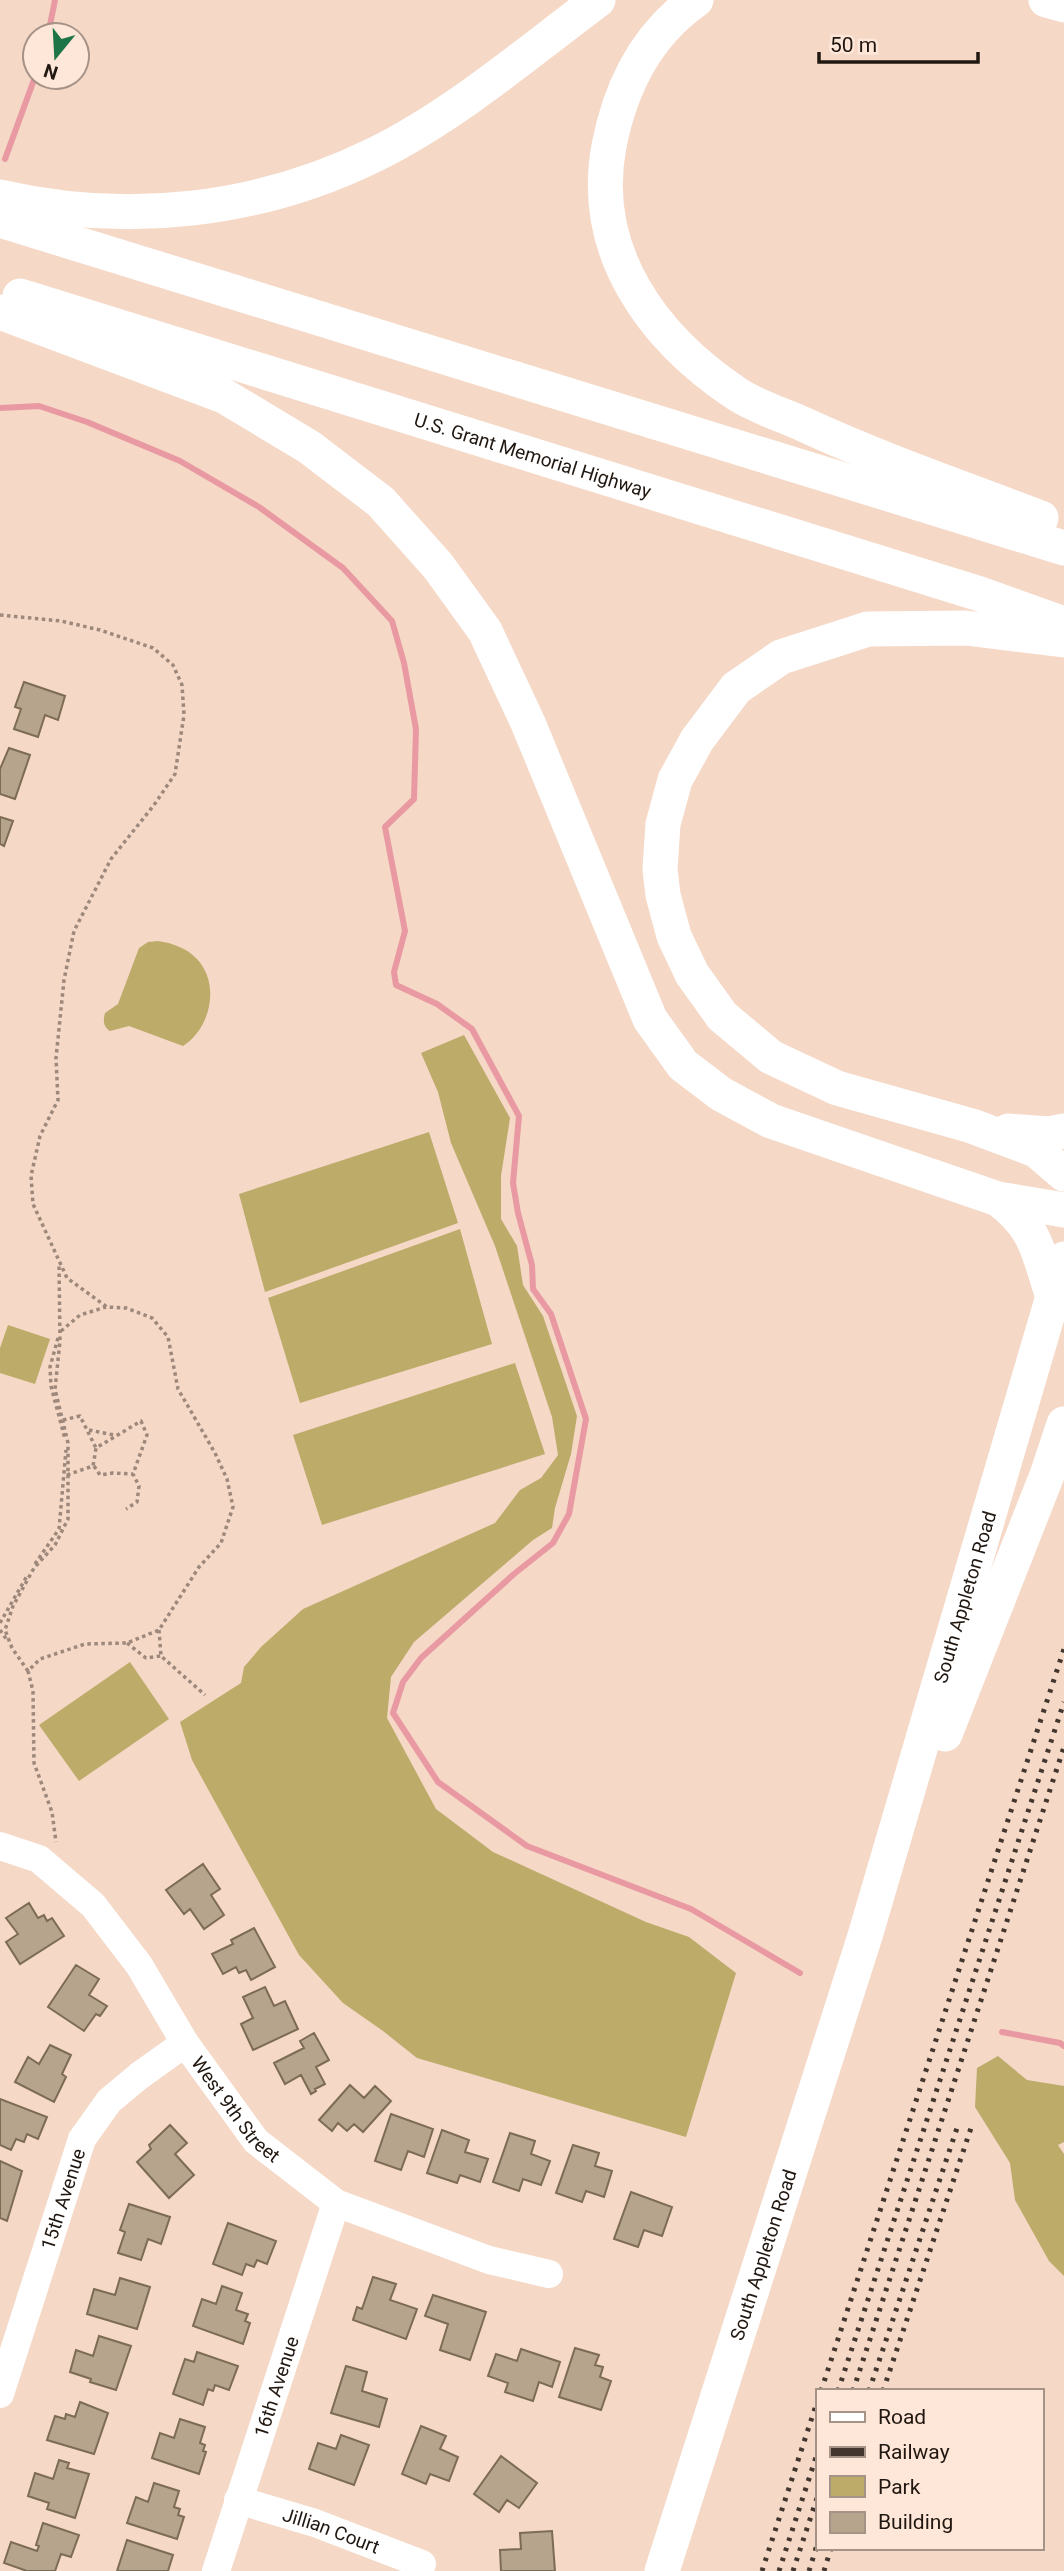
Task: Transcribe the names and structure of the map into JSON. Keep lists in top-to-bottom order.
{
  "streets": {
    "main road": ["U.S. Grant Memorial Highway", "South Appleton Road"],
    "street": [
      "West 9th Street",
      "15th Avenue",
      "16th Avenue",
      "Jillian Court"
    ]
  },
  "crossings": [
    ["West 9th Street", "15th Avenue"],
    ["West 9th Street", "16th Avenue"],
    ["16th Avenue", "Jillian Court"]
  ],
  "legend": [
    "Road",
    "Railway",
    "Park",
    "Building"
  ],
  "scale_bar": "50 m",
  "north": "bottom"
}
